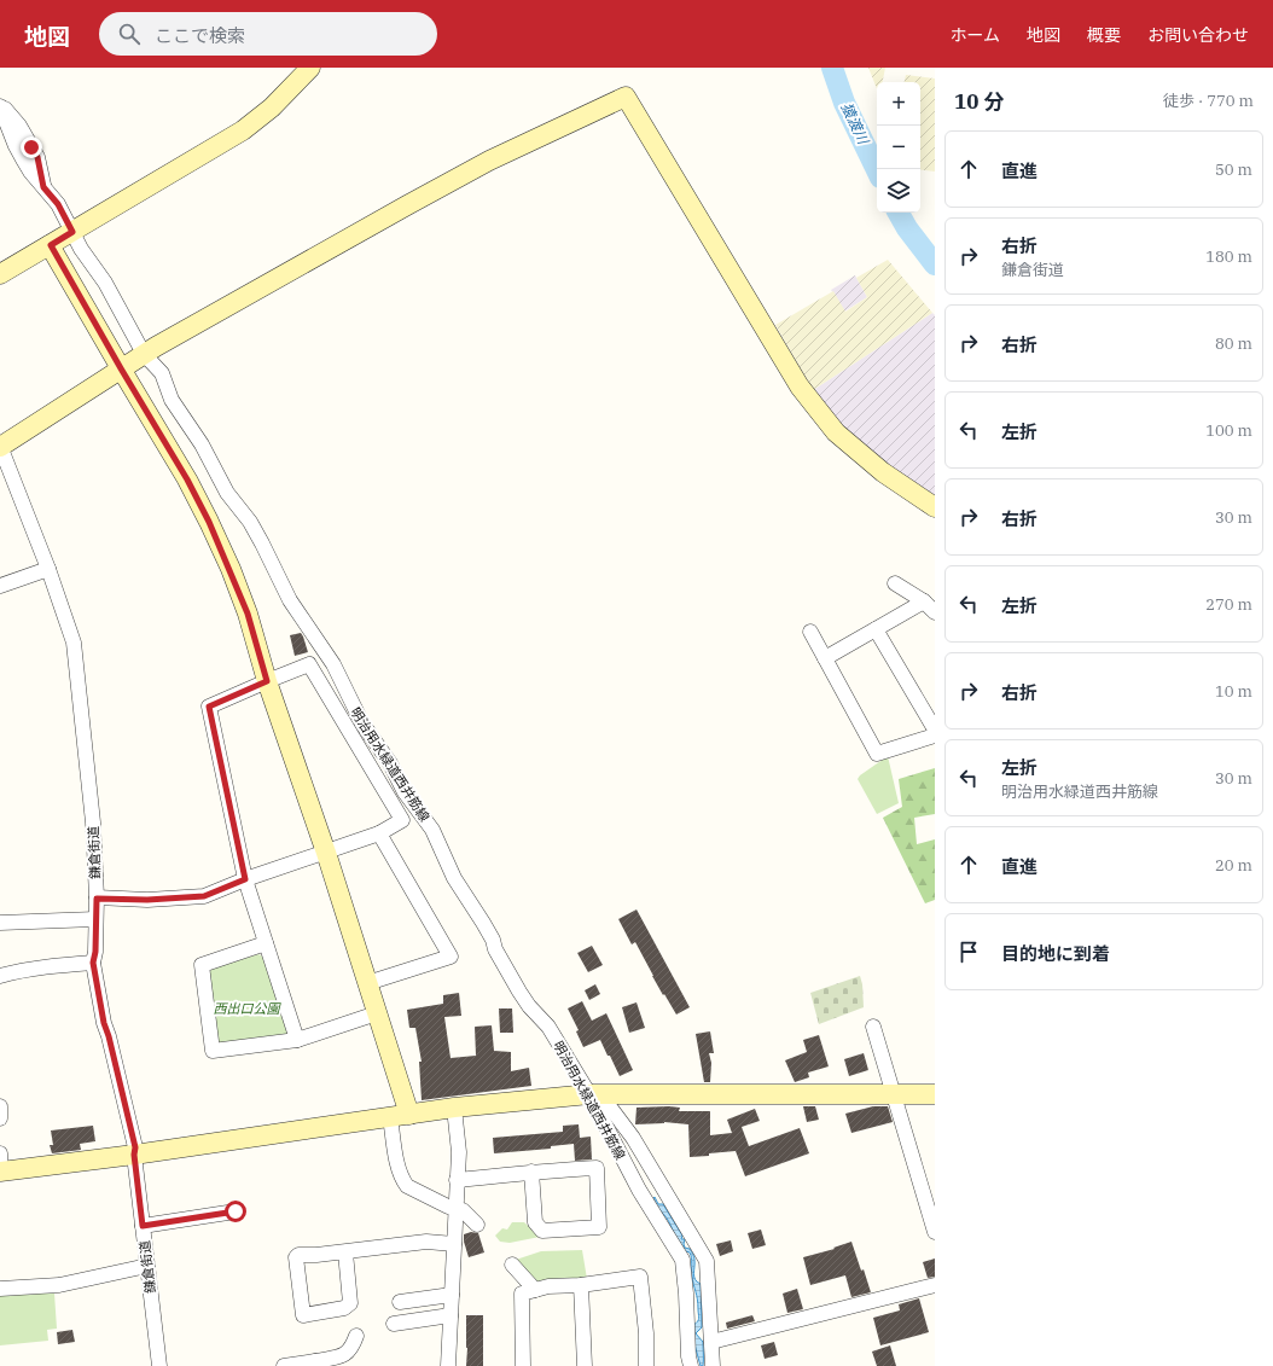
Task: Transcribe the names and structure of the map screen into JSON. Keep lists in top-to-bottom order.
{
  "streets": {
    "street": ["明治用水緑道西井筋線", "鎌倉街道"]
  },
  "water": ["猿渡川"],
  "parks": ["西出口公園"],
  "page": {
    "header": "地図",
    "search": "ここで検索",
    "nav": [
      "ホーム",
      "地図",
      "概要",
      "お問い合わせ"
    ],
    "heading": ["10 分", "徒歩 · 770 m"],
    "map_buttons": ["+", "−"],
    "list": [
      ["直進", "50 m"],
      ["右折", "鎌倉街道", "180 m"],
      ["右折", "80 m"],
      ["左折", "100 m"],
      ["右折", "30 m"],
      ["左折", "270 m"],
      ["右折", "10 m"],
      ["左折", "明治用水緑道西井筋線", "30 m"],
      ["直進", "20 m"],
      "目的地に到着"
    ]
  }
}
